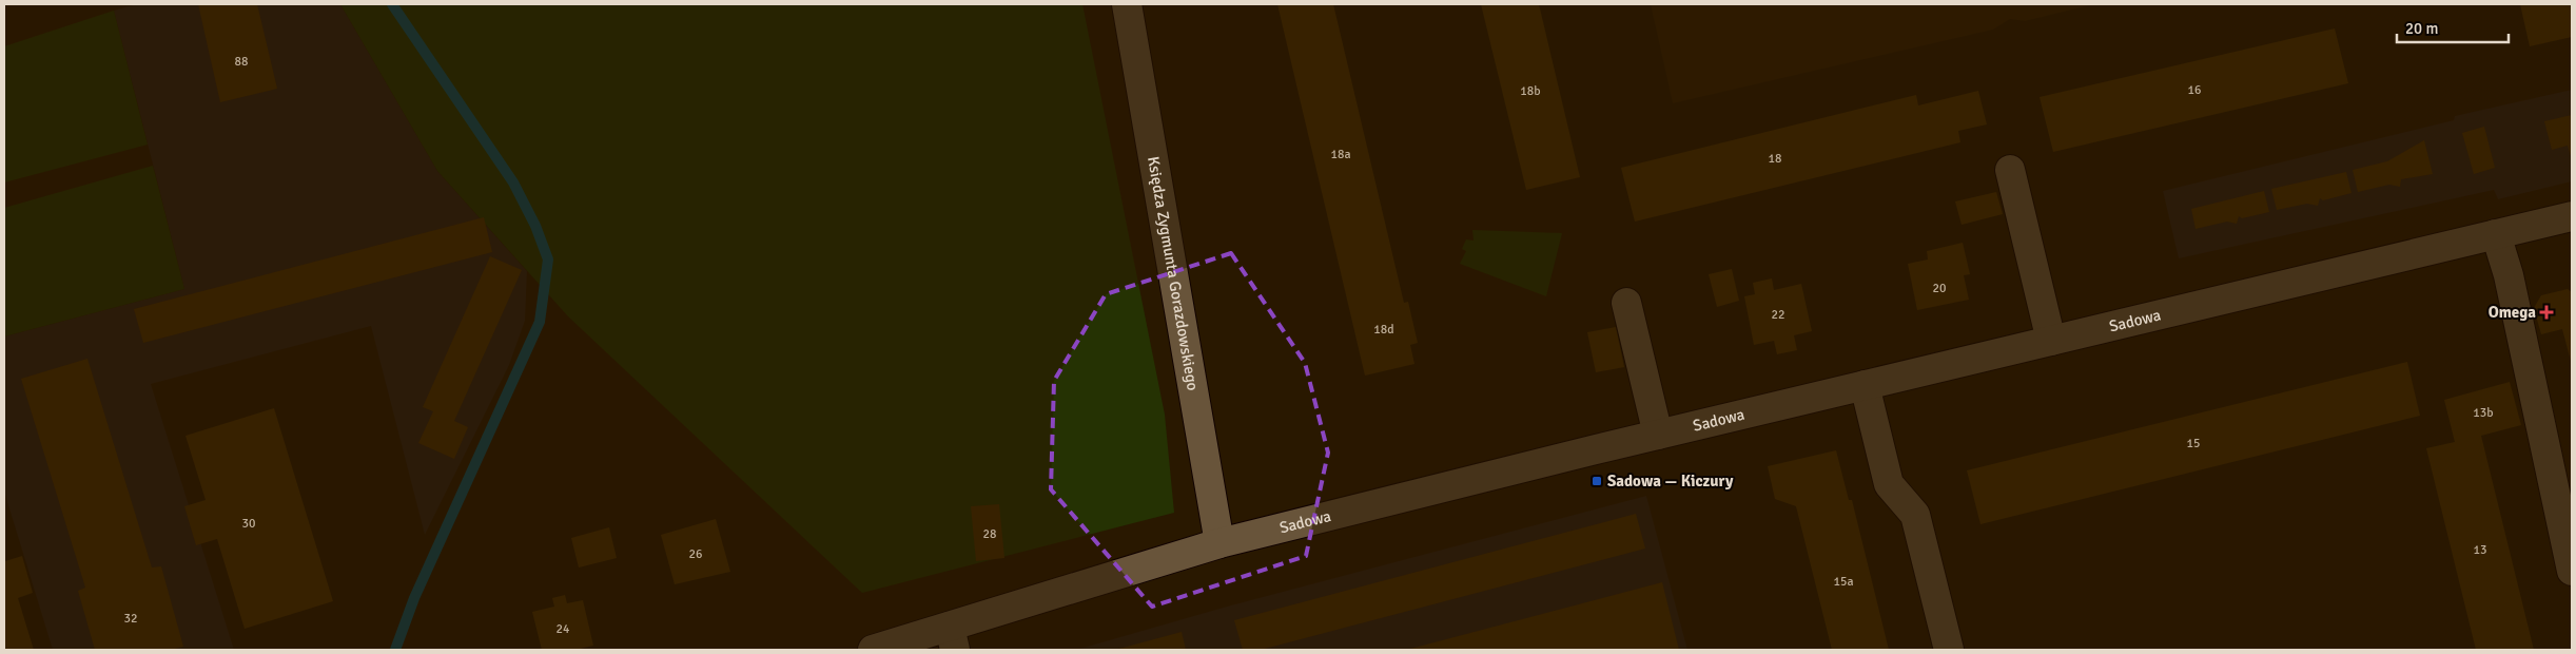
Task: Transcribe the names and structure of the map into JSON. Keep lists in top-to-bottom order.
{
  "streets": {
    "street": ["Księdza Zygmunta Gorazdowskiego", "Sadowa"]
  },
  "crossings": [
    ["Księdza Zygmunta Gorazdowskiego", "Sadowa"]
  ],
  "places": {
    "health": ["Omega"],
    "transit": ["Sadowa — Kiczury"]
  },
  "house_numbers": [
    "88",
    "16",
    "18b",
    "18a",
    "18",
    "20",
    "22",
    "18d",
    "13b",
    "15",
    "30",
    "28",
    "13",
    "26",
    "15a",
    "32",
    "24"
  ],
  "scale_bar": "20 m"
}
